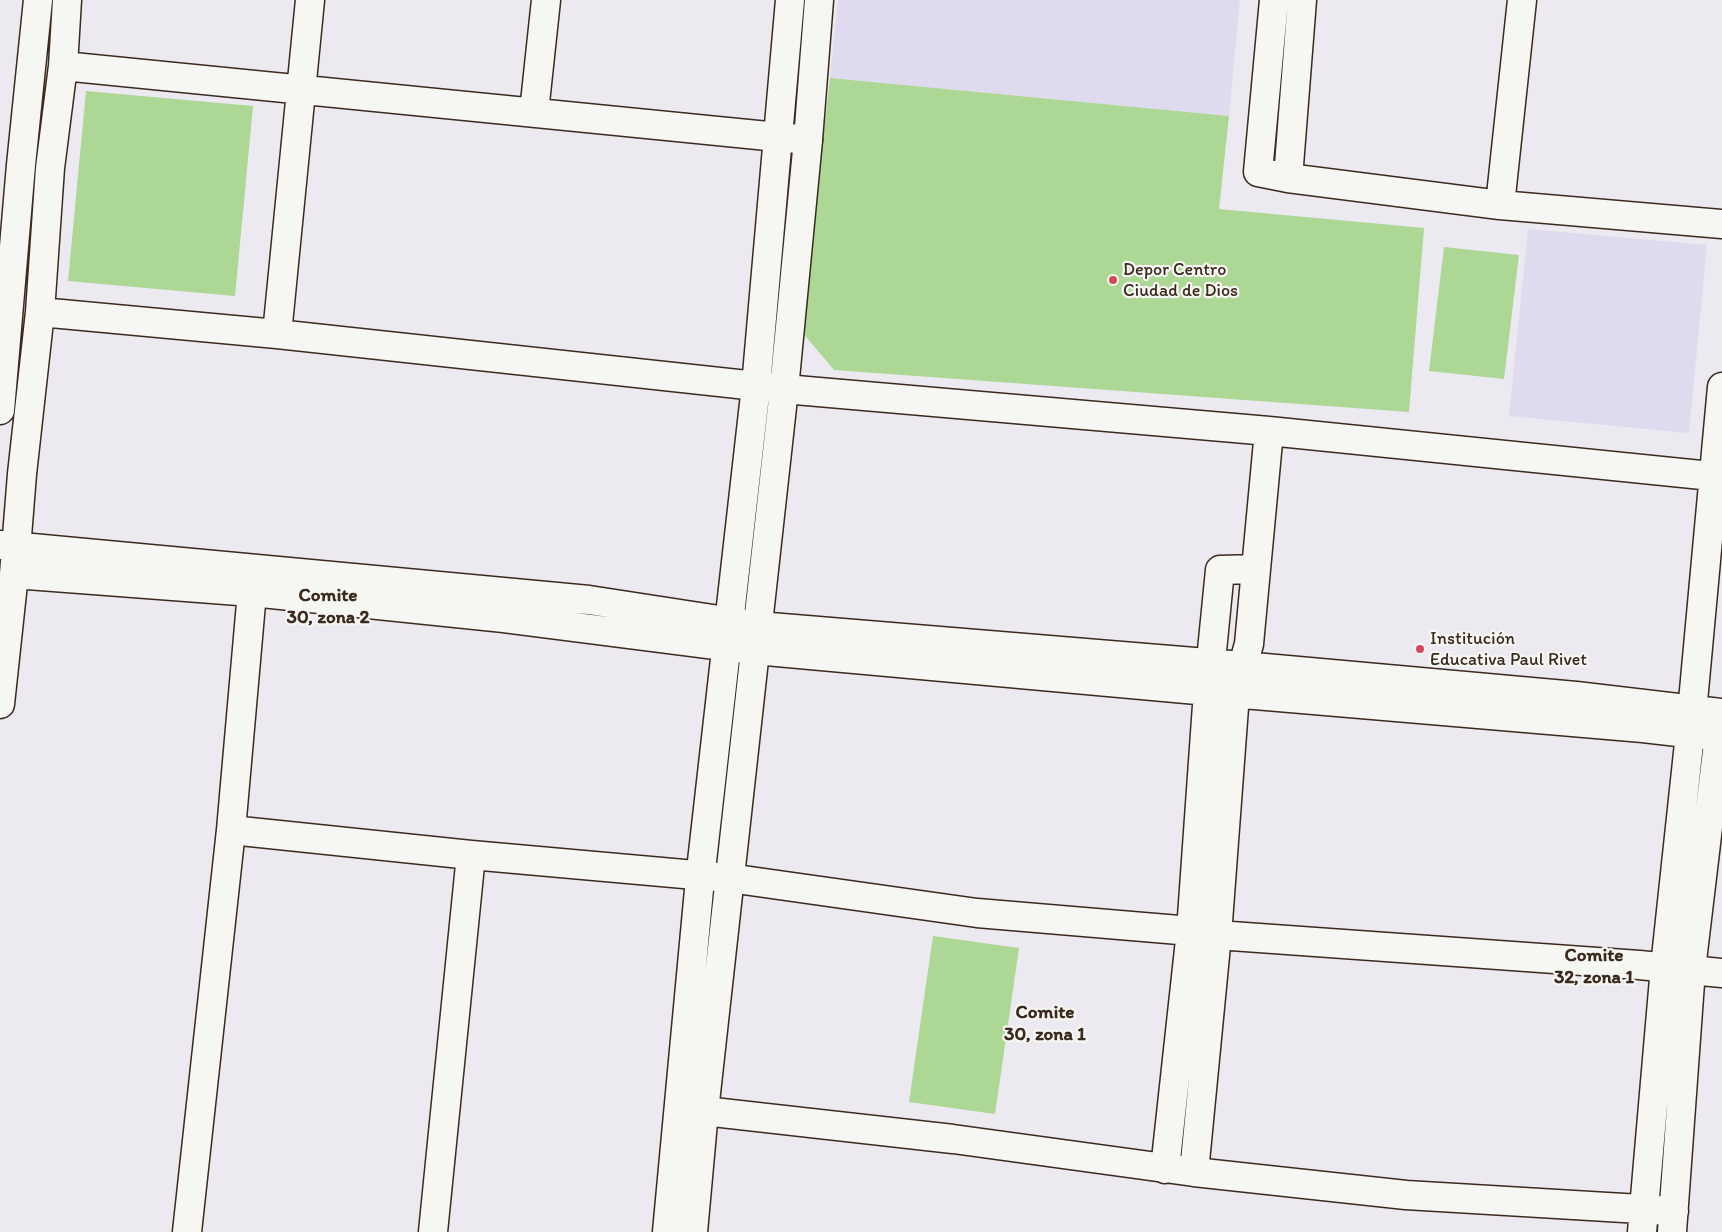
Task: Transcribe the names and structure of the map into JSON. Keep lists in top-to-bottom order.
{
  "districts": ["Comite 30, zona 2", "Comite 32, zona 1", "Comite 30, zona 1"],
  "places": ["Depor Centro Ciudad de Dios", "Institución Educativa Paul Rivet"]
}
